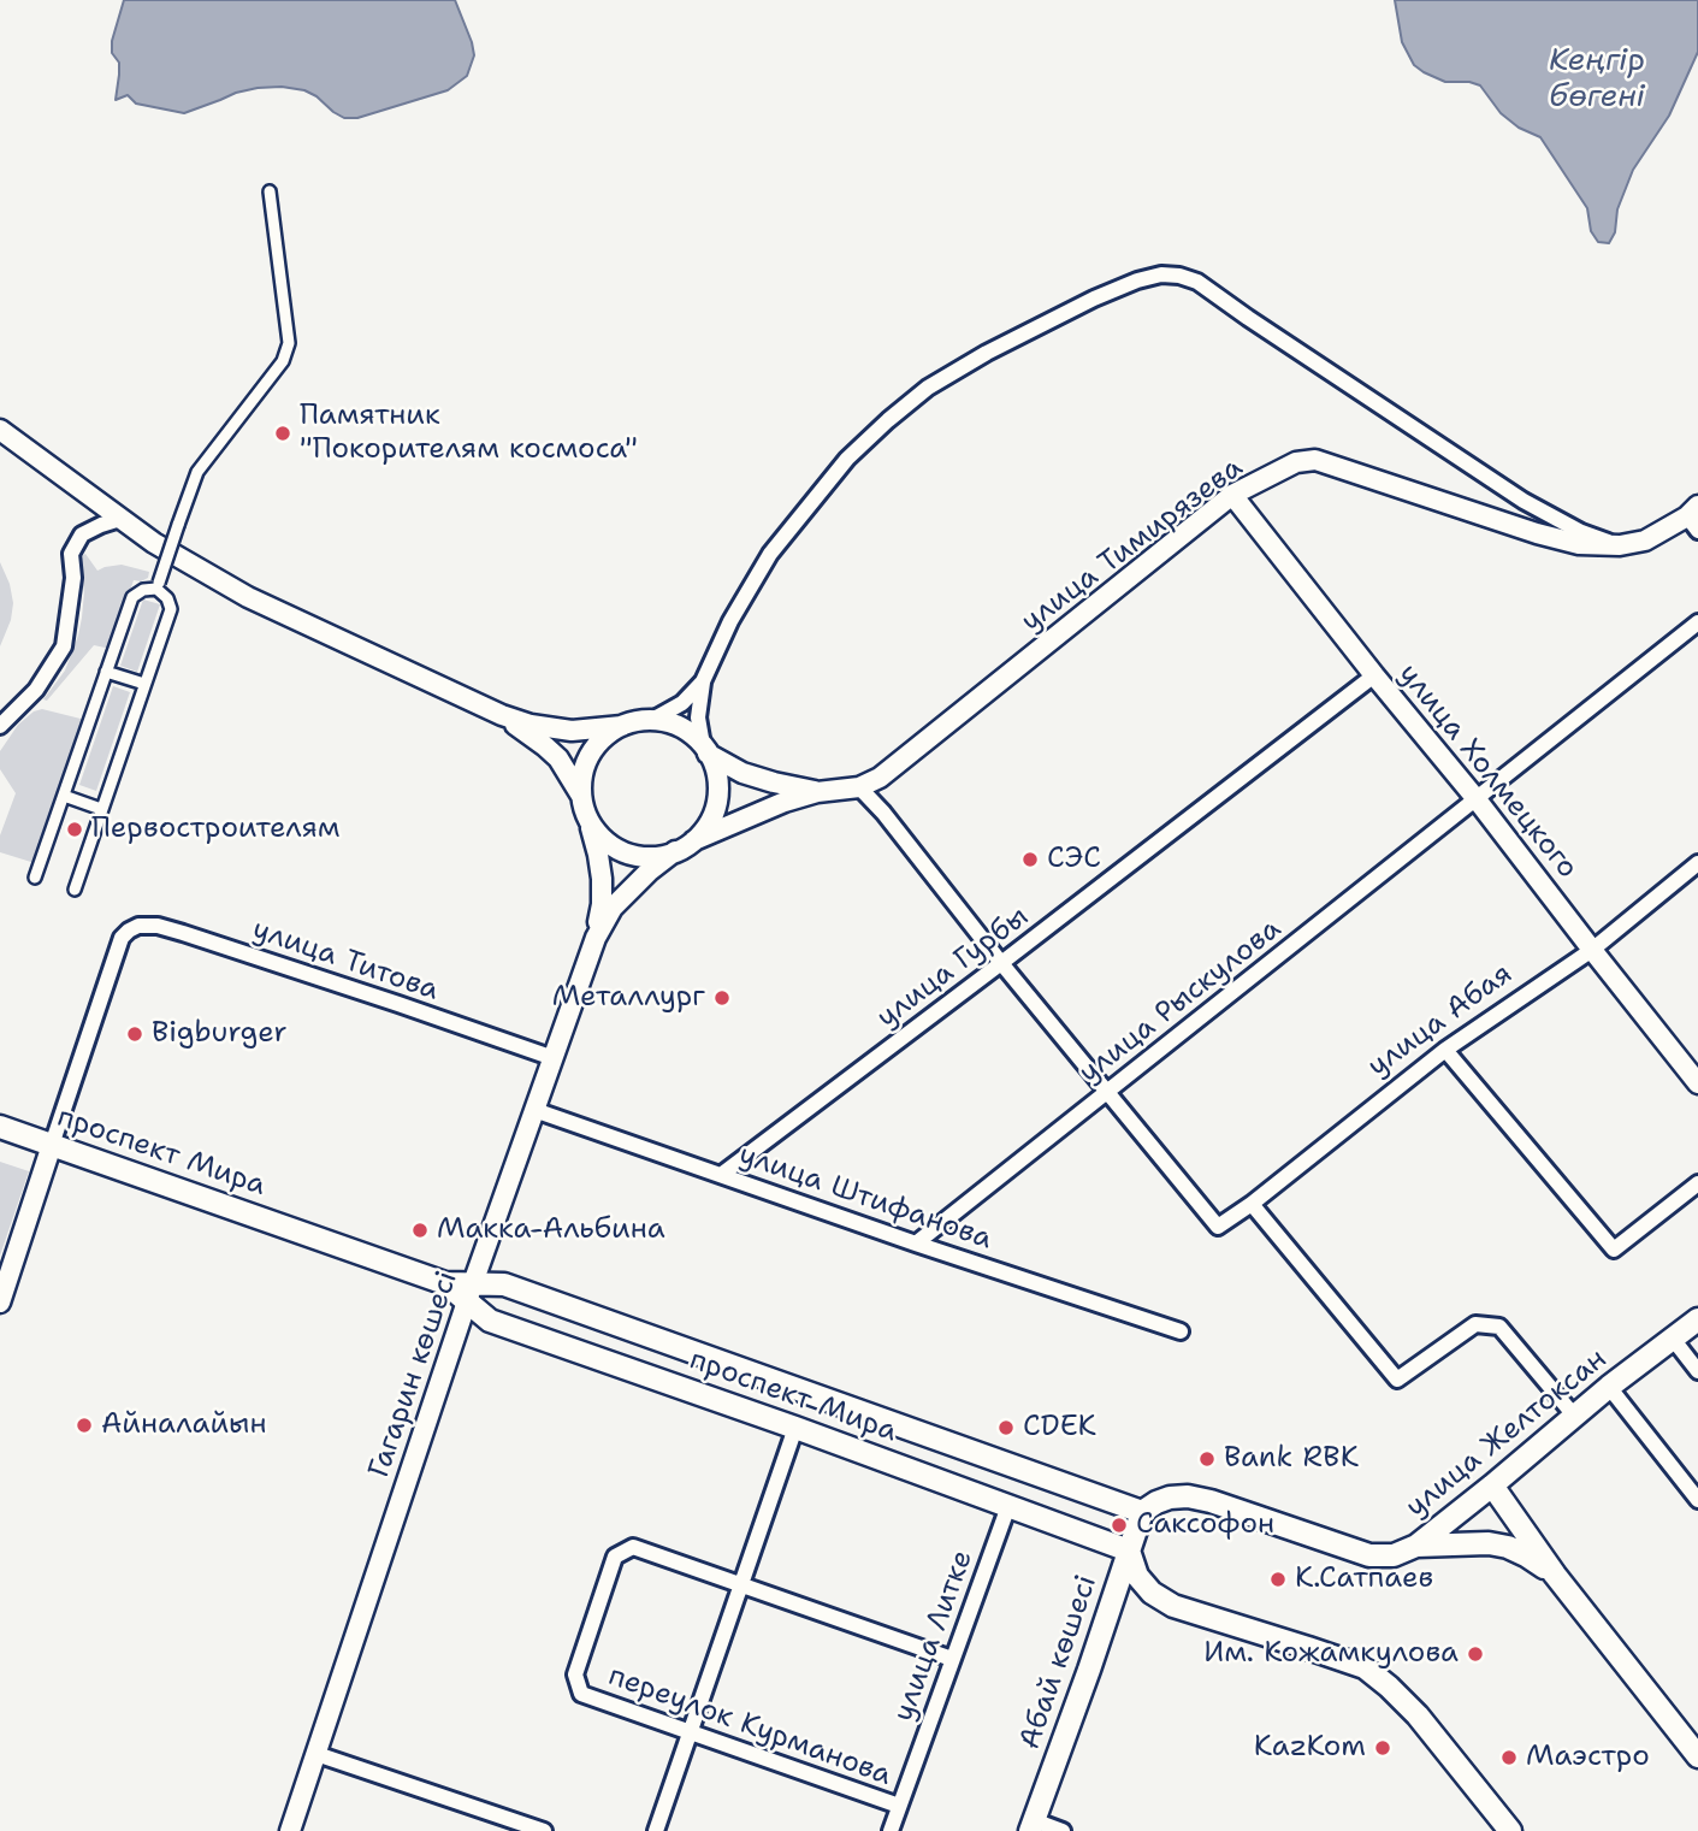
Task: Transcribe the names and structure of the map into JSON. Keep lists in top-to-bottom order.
{
  "streets": {
    "main road": ["проспект Мира", "улица Желтоксан", "Абай көшесі"],
    "street": [
      "улица Тимирязева",
      "улица Холмецкого",
      "улица Титова",
      "улица Гурбы",
      "улица Рыскулова",
      "улица Абая",
      "улица Штифанова",
      "Гагарин көшесі",
      "улица Литке",
      "переулок Курманова"
    ]
  },
  "crossings": [
    ["улица Тимирязева", "улица Холмецкого"],
    ["улица Холмецкого", "улица Гурбы"],
    ["улица Холмецкого", "улица Рыскулова"],
    ["улица Холмецкого", "улица Абая"],
    ["улица Титова", "проспект Мира"],
    ["улица Титова", "Гагарин көшесі"],
    ["улица Гурбы", "улица Штифанова"],
    ["улица Рыскулова", "улица Абая"],
    ["улица Рыскулова", "улица Штифанова"],
    ["проспект Мира", "Гагарин көшесі"],
    ["проспект Мира", "улица Желтоксан"],
    ["проспект Мира", "улица Литке"],
    ["проспект Мира", "Абай көшесі"],
    ["улица Штифанова", "Гагарин көшесі"],
    ["улица Желтоксан", "Абай көшесі"],
    ["улица Литке", "переулок Курманова"]
  ],
  "water": ["Кеңгір бөгені"],
  "places": [
    "Памятник \"Покорителям космоса\"",
    "Первостроителям",
    "СЭС",
    "Металлург",
    "Bigburger",
    "Макка-Альбина",
    "Айналайын",
    "CDEK",
    "Bank RBK",
    "Саксофон",
    "К.Сатпаев",
    "Им. Кожамкулова",
    "KazKom",
    "Маэстро"
  ]
}
